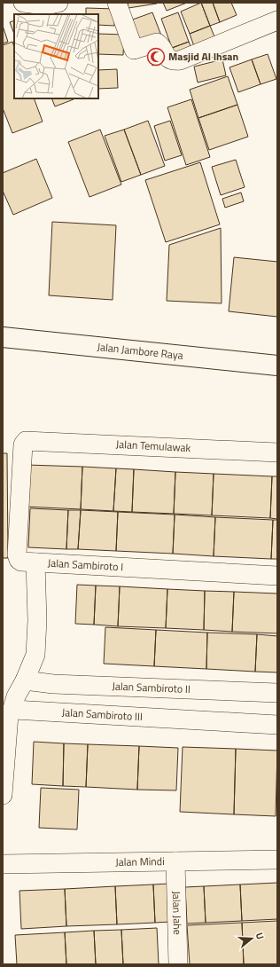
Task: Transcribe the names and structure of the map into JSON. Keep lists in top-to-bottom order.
{
  "streets": {
    "street": [
      "Jalan Jambore Raya",
      "Jalan Temulawak",
      "Jalan Sambiroto I",
      "Jalan Sambiroto II",
      "Jalan Sambiroto III",
      "Jalan Mindi",
      "Jalan Jahe"
    ]
  },
  "crossings": [
    ["Jalan Temulawak", "Jalan Sambiroto I"],
    ["Jalan Mindi", "Jalan Jahe"]
  ],
  "places": {
    "mosque": ["Masjid Al Ihsan"]
  },
  "north": "right"
}
